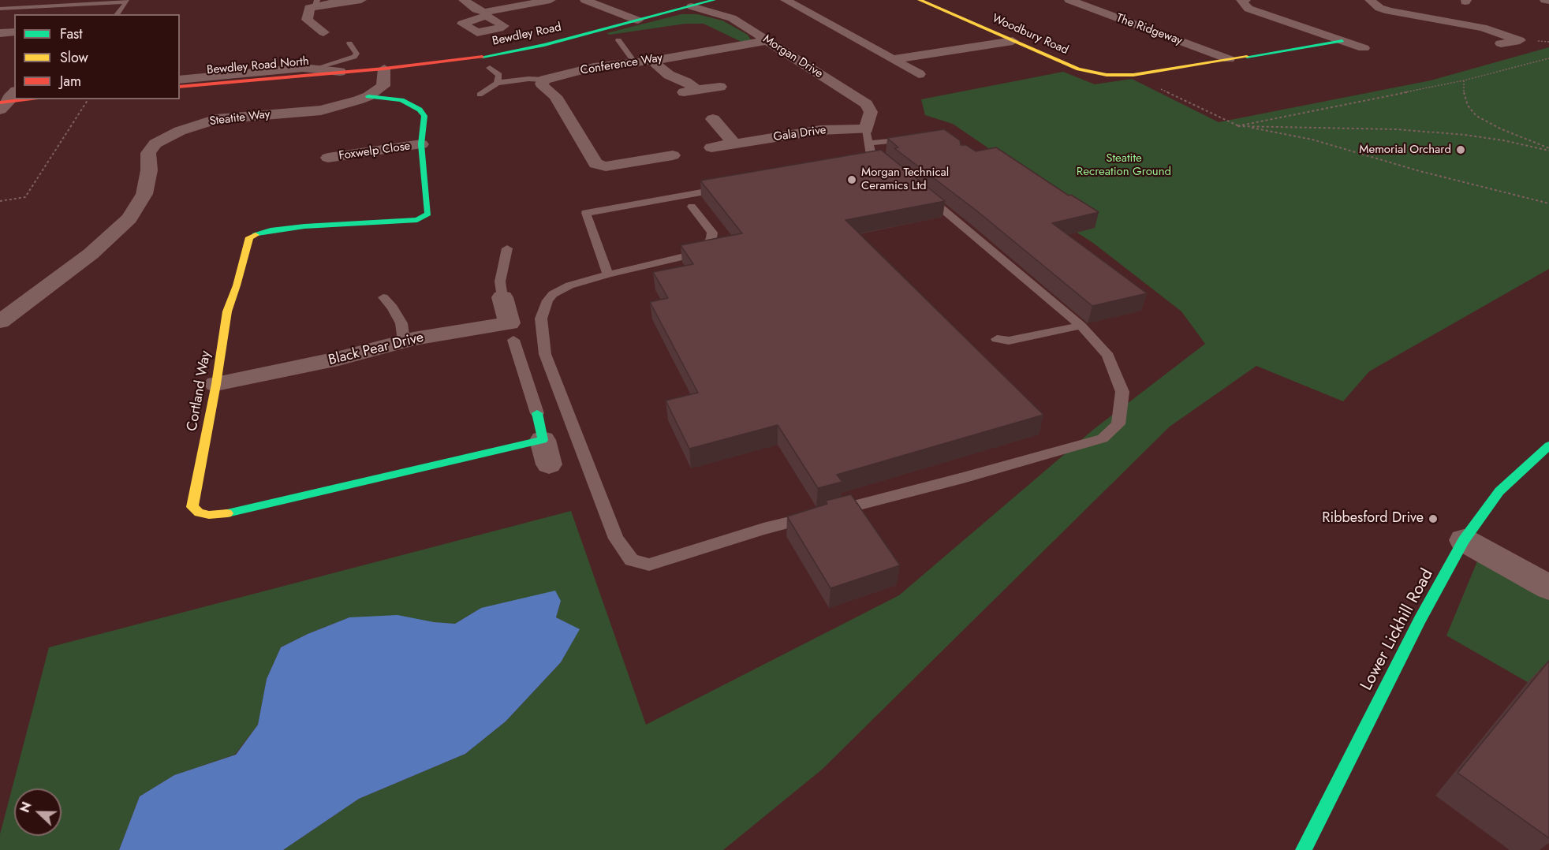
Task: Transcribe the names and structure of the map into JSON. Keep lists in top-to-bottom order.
{
  "streets": {
    "street": [
      "The Ridgeway",
      "Bewdley Road",
      "Woodbury Road",
      "Morgan Drive",
      "Conference Way",
      "Bewdley Road North",
      "Steatite Way",
      "Gala Drive",
      "Foxwelp Close",
      "Black Pear Drive",
      "Cortland Way",
      "Lower Lickhill Road"
    ]
  },
  "crossings": [
    ["The Ridgeway", "Woodbury Road"],
    ["Bewdley Road", "Morgan Drive"],
    ["Bewdley Road", "Bewdley Road North"],
    ["Bewdley Road", "Steatite Way"],
    ["Morgan Drive", "Conference Way"],
    ["Morgan Drive", "Gala Drive"],
    ["Steatite Way", "Cortland Way"],
    ["Foxwelp Close", "Cortland Way"],
    ["Black Pear Drive", "Cortland Way"]
  ],
  "parks": ["Steatite Recreation Ground"],
  "places": ["Memorial Orchard", "Morgan Technical Ceramics Ltd", "Ribbesford Drive"],
  "legend": ["Fast", "Slow", "Jam"],
  "north": "left"
}
